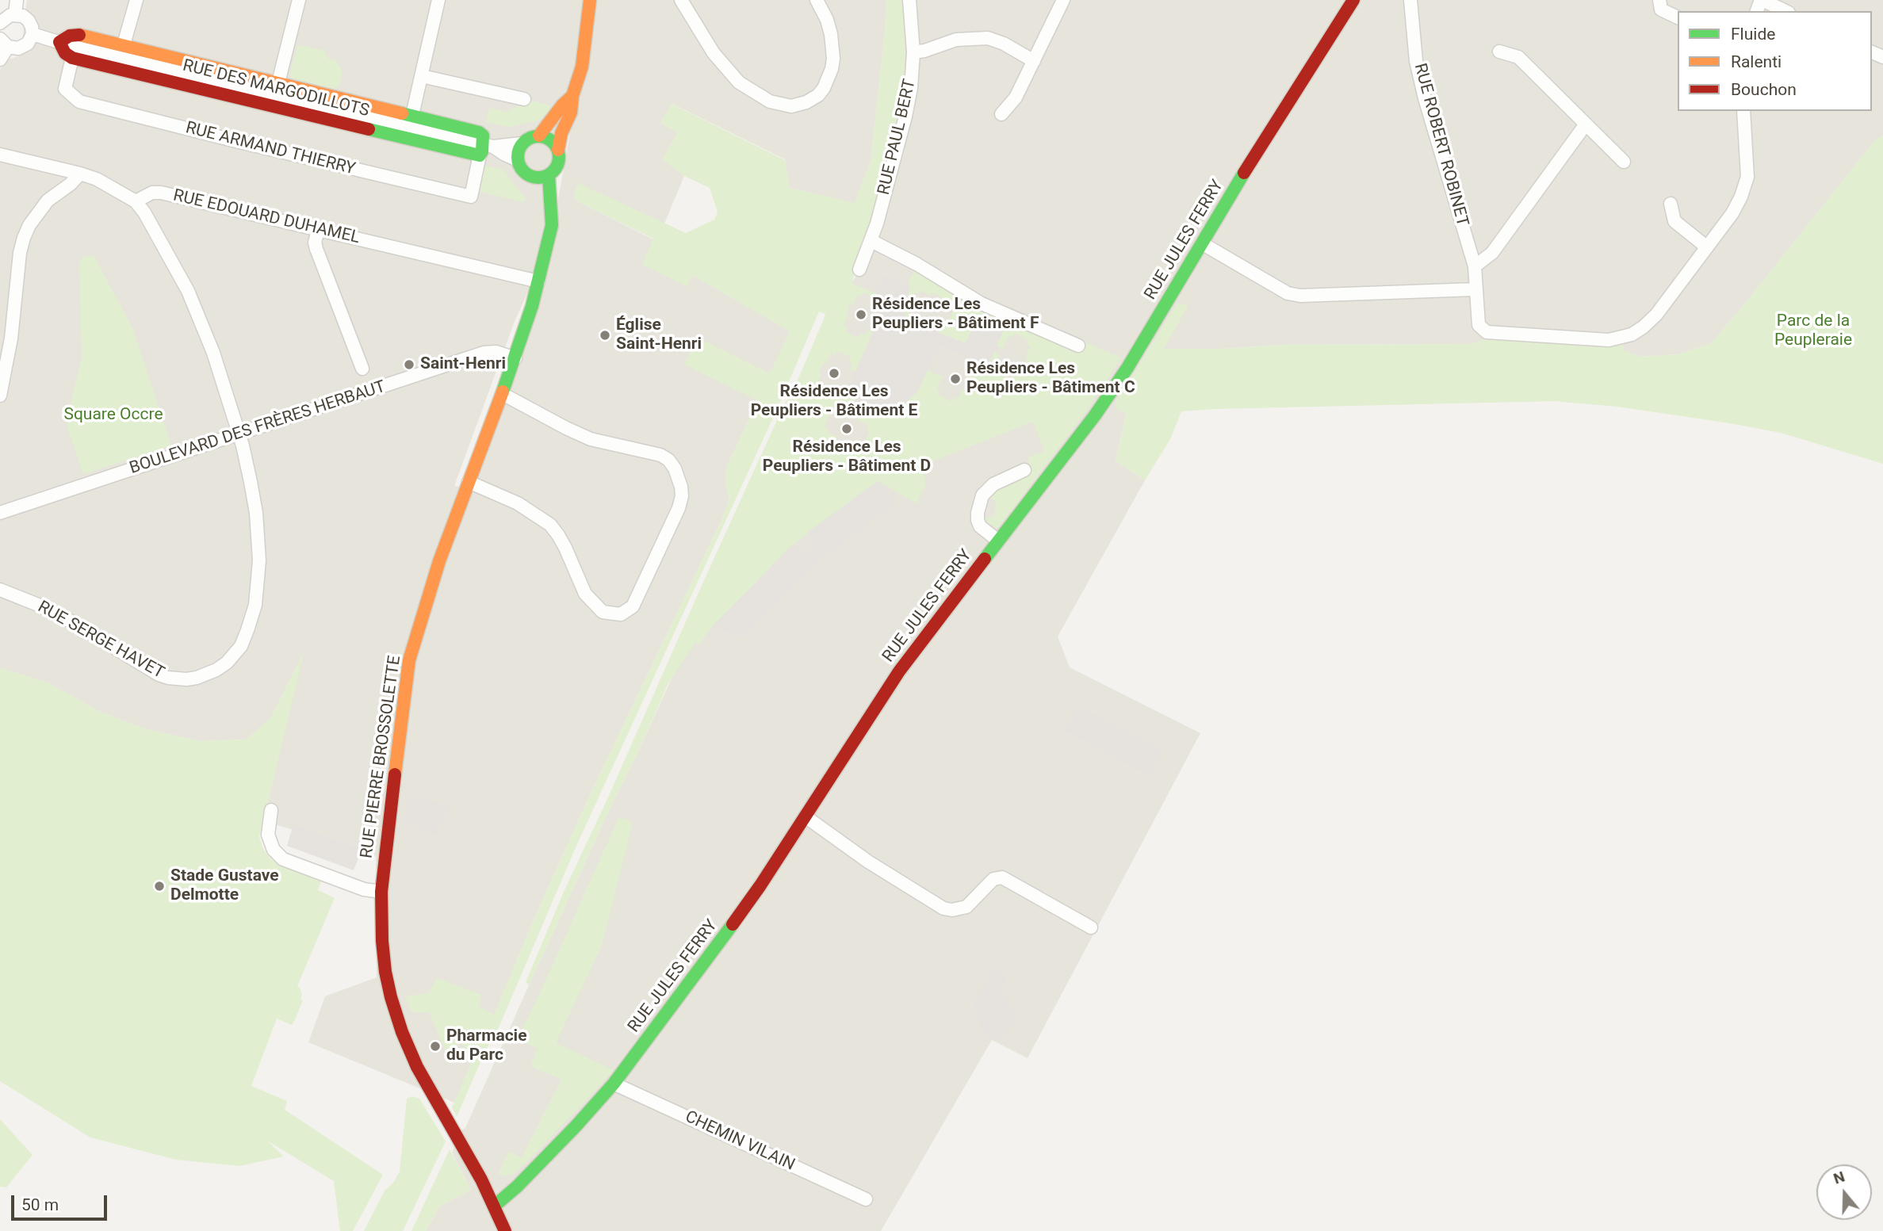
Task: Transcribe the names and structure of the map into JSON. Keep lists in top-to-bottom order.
{
  "streets": {
    "street": [
      "RUE DES MARGODILLOTS",
      "RUE PAUL BERT",
      "RUE ROBERT ROBINET",
      "RUE ARMAND THIERRY",
      "RUE EDOUARD DUHAMEL",
      "RUE JULES FERRY",
      "BOULEVARD DES FRÈRES HERBAUT",
      "RUE SERGE HAVET",
      "RUE PIERRE BROSSOLETTE",
      "CHEMIN VILAIN"
    ]
  },
  "crossings": [
    ["RUE DES MARGODILLOTS", "RUE ARMAND THIERRY"],
    ["RUE DES MARGODILLOTS", "RUE PIERRE BROSSOLETTE"],
    ["RUE EDOUARD DUHAMEL", "RUE SERGE HAVET"],
    ["RUE EDOUARD DUHAMEL", "RUE PIERRE BROSSOLETTE"],
    ["RUE JULES FERRY", "RUE PIERRE BROSSOLETTE"],
    ["RUE JULES FERRY", "CHEMIN VILAIN"],
    ["BOULEVARD DES FRÈRES HERBAUT", "RUE SERGE HAVET"],
    ["BOULEVARD DES FRÈRES HERBAUT", "RUE PIERRE BROSSOLETTE"]
  ],
  "parks": ["Parc de la Peupleraie", "Square Occre"],
  "places": [
    "Résidence Les Peupliers - Bâtiment F",
    "Église Saint-Henri",
    "Saint-Henri",
    "Résidence Les Peupliers - Bâtiment E",
    "Résidence Les Peupliers - Bâtiment C",
    "Résidence Les Peupliers - Bâtiment D",
    "Stade Gustave Delmotte",
    "Pharmacie du Parc"
  ],
  "legend": ["Fluide", "Ralenti", "Bouchon"],
  "scale_bar": "50 m",
  "north": "top"
}
